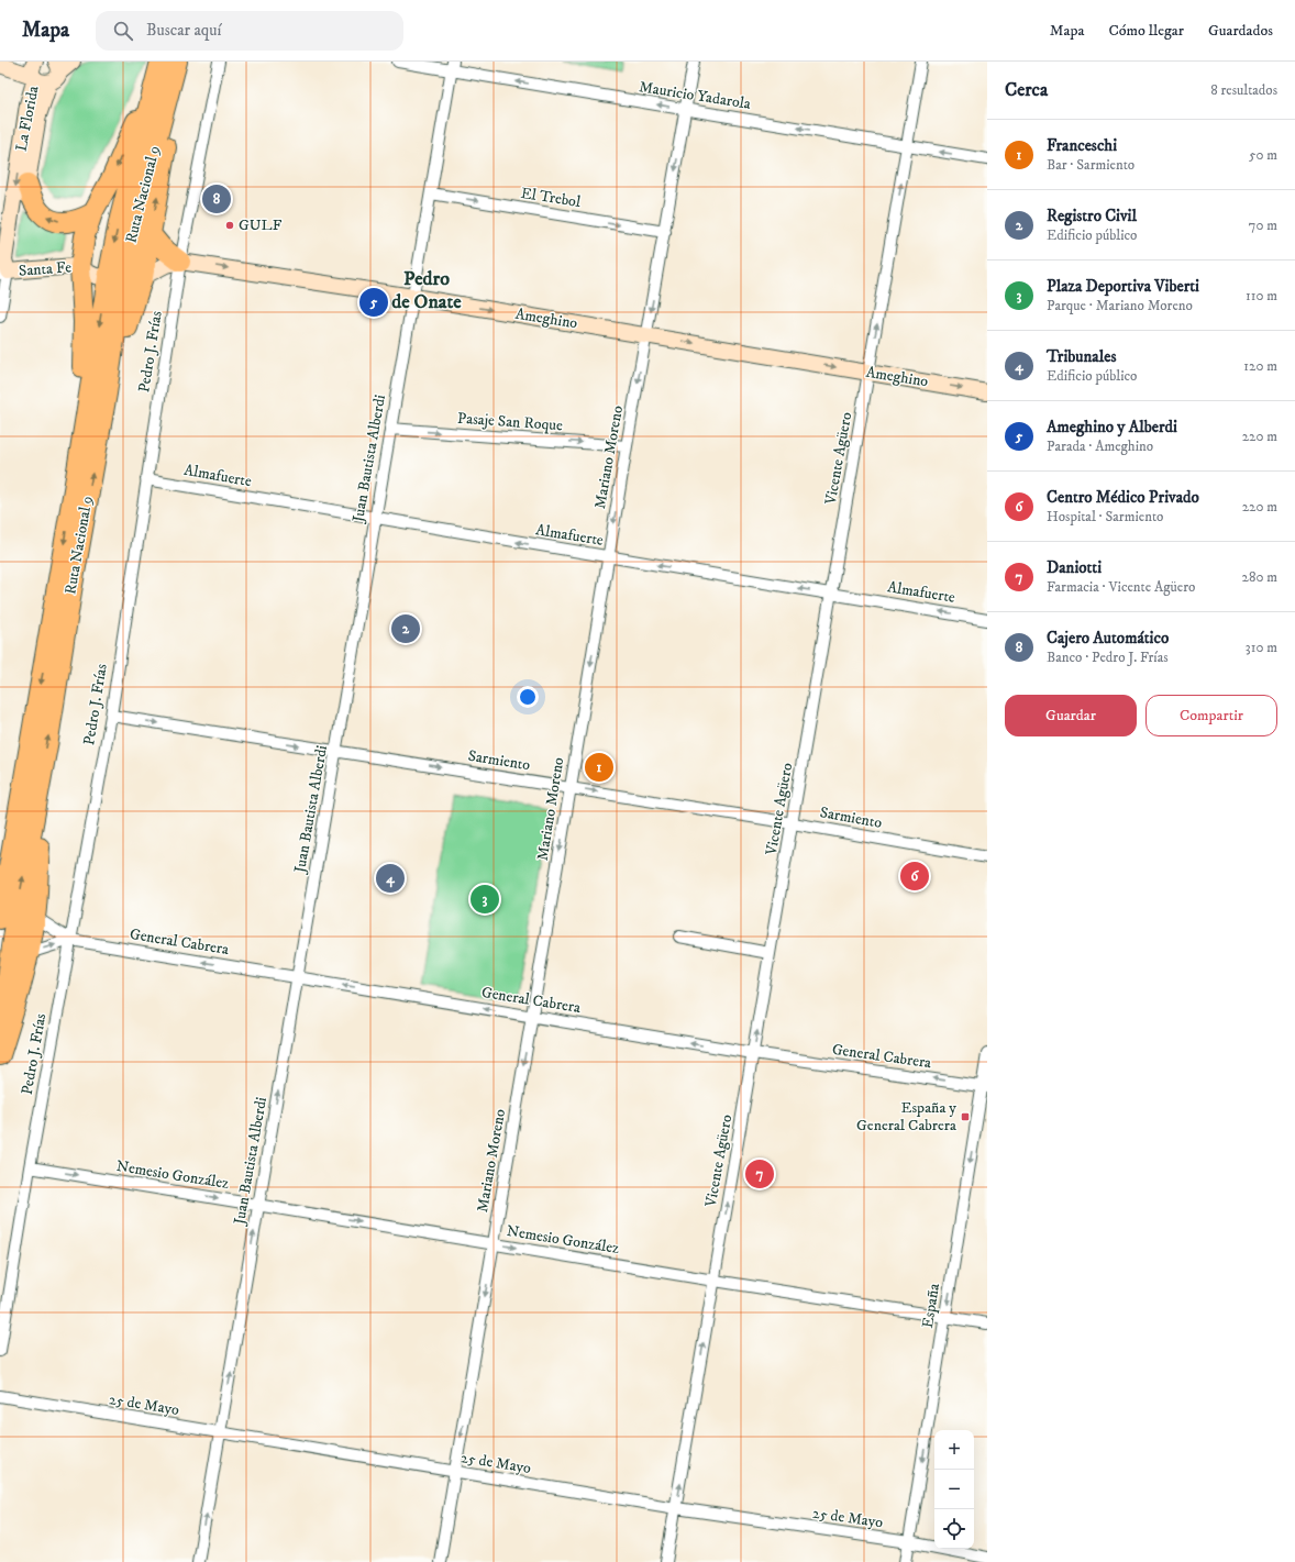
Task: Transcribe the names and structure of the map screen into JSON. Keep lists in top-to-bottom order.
{
  "streets": {
    "highway": ["Ruta Nacional 9"],
    "street": [
      "Mauricio Yadarola",
      "La Florida",
      "El Trebol",
      "Santa Fe",
      "Ameghino",
      "Pedro J. Frías",
      "Pasaje San Roque",
      "Mariano Moreno",
      "Juan Bautista Alberdi",
      "Vicente Agüero",
      "Almafuerte",
      "Sarmiento",
      "General Cabrera",
      "Nemesio González",
      "España",
      "25 de Mayo"
    ]
  },
  "crossings": [
    ["Mauricio Yadarola", "Mariano Moreno"],
    ["Mauricio Yadarola", "Juan Bautista Alberdi"],
    ["Mauricio Yadarola", "Vicente Agüero"],
    ["La Florida", "Santa Fe"],
    ["Ruta Nacional 9", "Santa Fe"],
    ["Ruta Nacional 9", "Ameghino"],
    ["El Trebol", "Mariano Moreno"],
    ["El Trebol", "Juan Bautista Alberdi"],
    ["Santa Fe", "Ameghino"],
    ["Ameghino", "Pedro J. Frías"],
    ["Ameghino", "Mariano Moreno"],
    ["Ameghino", "Juan Bautista Alberdi"],
    ["Ameghino", "Vicente Agüero"],
    ["Pedro J. Frías", "Almafuerte"],
    ["Pedro J. Frías", "Sarmiento"],
    ["Pedro J. Frías", "General Cabrera"],
    ["Pedro J. Frías", "Nemesio González"],
    ["Pasaje San Roque", "Mariano Moreno"],
    ["Pasaje San Roque", "Juan Bautista Alberdi"],
    ["Mariano Moreno", "Almafuerte"],
    ["Mariano Moreno", "Sarmiento"],
    ["Mariano Moreno", "General Cabrera"],
    ["Mariano Moreno", "Nemesio González"],
    ["Mariano Moreno", "25 de Mayo"],
    ["Juan Bautista Alberdi", "Almafuerte"],
    ["Juan Bautista Alberdi", "Sarmiento"],
    ["Juan Bautista Alberdi", "General Cabrera"],
    ["Juan Bautista Alberdi", "Nemesio González"],
    ["Juan Bautista Alberdi", "25 de Mayo"],
    ["Vicente Agüero", "Almafuerte"],
    ["Vicente Agüero", "Sarmiento"],
    ["Vicente Agüero", "General Cabrera"],
    ["Vicente Agüero", "Nemesio González"],
    ["Vicente Agüero", "25 de Mayo"],
    ["General Cabrera", "España"],
    ["Nemesio González", "España"],
    ["España", "25 de Mayo"]
  ],
  "one_way": [
    "Mauricio Yadarola",
    "El Trebol",
    "Ameghino",
    "Pasaje San Roque",
    "Mariano Moreno",
    "Juan Bautista Alberdi",
    "Vicente Agüero",
    "Almafuerte",
    "Sarmiento",
    "General Cabrera",
    "Nemesio González",
    "España"
  ],
  "districts": ["Pedro de Onate"],
  "places": {
    "other": ["GULF"],
    "transit": ["España y General Cabrera"]
  },
  "page": {
    "header": "Mapa",
    "search": "Buscar aquí",
    "nav": ["Mapa", "Cómo llegar", "Guardados"],
    "heading": ["Cerca", "8 resultados"],
    "list": [
      {
        "mark": "1",
        "name": "Franceschi",
        "note": "Bar · Sarmiento",
        "value": "50 m"
      },
      {
        "mark": "2",
        "name": "Registro Civil",
        "note": "Edificio público",
        "value": "70 m"
      },
      {
        "mark": "3",
        "name": "Plaza Deportiva Viberti",
        "note": "Parque · Mariano Moreno",
        "value": "110 m"
      },
      {
        "mark": "4",
        "name": "Tribunales",
        "note": "Edificio público",
        "value": "120 m"
      },
      {
        "mark": "5",
        "name": "Ameghino y Alberdi",
        "note": "Parada · Ameghino",
        "value": "220 m"
      },
      {
        "mark": "6",
        "name": "Centro Médico Privado",
        "note": "Hospital · Sarmiento",
        "value": "220 m"
      },
      {
        "mark": "7",
        "name": "Daniotti",
        "note": "Farmacia · Vicente Agüero",
        "value": "280 m"
      },
      {
        "mark": "8",
        "name": "Cajero Automático",
        "note": "Banco · Pedro J. Frías",
        "value": "310 m"
      }
    ],
    "pins": [
      "8",
      "5",
      "2",
      "1",
      "6",
      "4",
      "3",
      "7"
    ],
    "buttons": ["Guardar", "Compartir"],
    "map_buttons": ["+", "−"]
  }
}
